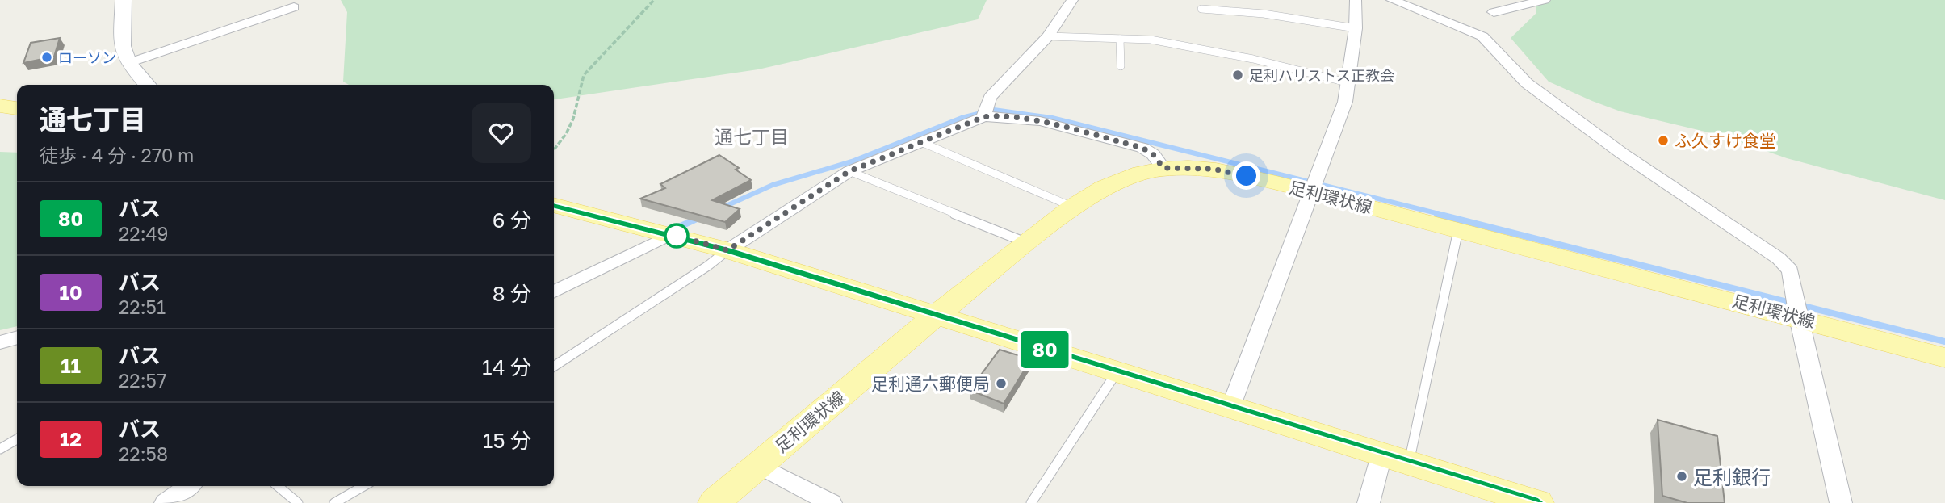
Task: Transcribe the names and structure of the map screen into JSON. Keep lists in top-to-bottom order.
{
  "streets": {
    "main road": ["足利環状線"]
  },
  "districts": ["通七丁目"],
  "places": [
    "ローソン",
    "足利ハリストス正教会",
    "ふ久すけ食堂",
    "足利通六郵便局",
    "足利銀行"
  ],
  "lines": ["bus line 80"],
  "page": {
    "on_map": "80",
    "heading": ["通七丁目", "徒歩 · 4 分 · 270 m"],
    "list": [
      {
        "mark": "80",
        "name": "バス",
        "note": "22:49",
        "value": "6 分"
      },
      {
        "mark": "10",
        "name": "バス",
        "note": "22:51",
        "value": "8 分"
      },
      {
        "mark": "11",
        "name": "バス",
        "note": "22:57",
        "value": "14 分"
      },
      {
        "mark": "12",
        "name": "バス",
        "note": "22:58",
        "value": "15 分"
      }
    ]
  }
}
